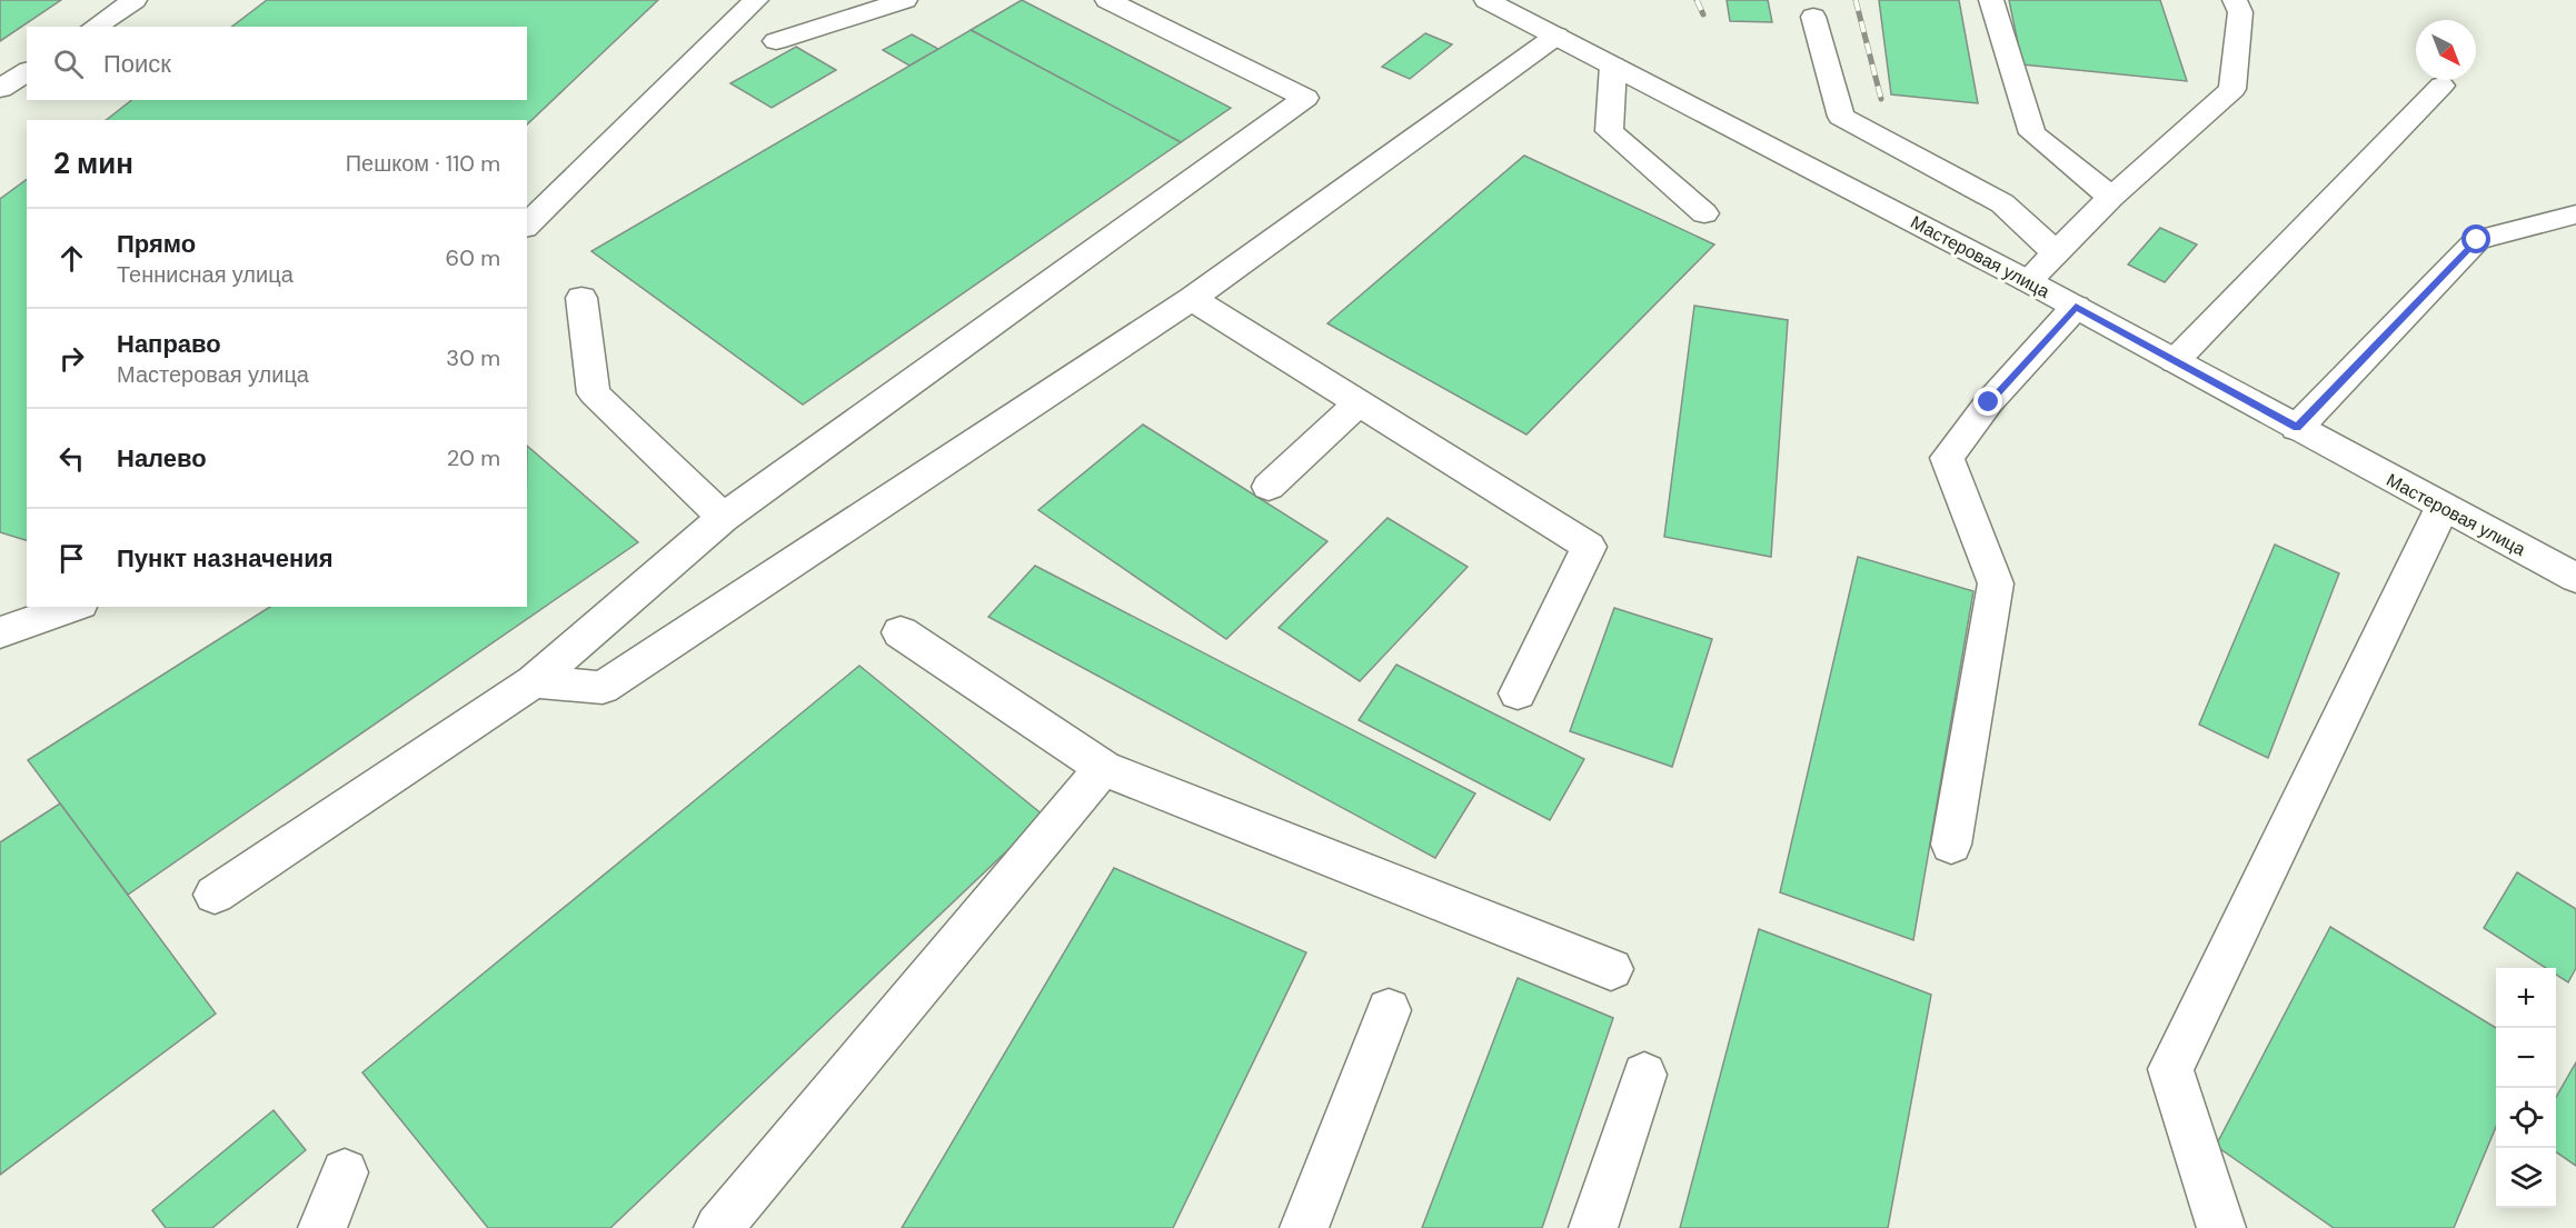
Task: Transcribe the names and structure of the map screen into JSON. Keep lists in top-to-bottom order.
{
  "streets": {
    "main road": ["Мастеровая улица"]
  },
  "north": "bottom right",
  "page": {
    "search": "Поиск",
    "heading": ["2 мин", "Пешком · 110 m"],
    "list": [
      ["Прямо", "Теннисная улица", "60 m"],
      ["Направо", "Мастеровая улица", "30 m"],
      ["Налево", "20 m"],
      "Пункт назначения"
    ],
    "map_buttons": ["+", "−"]
  }
}
